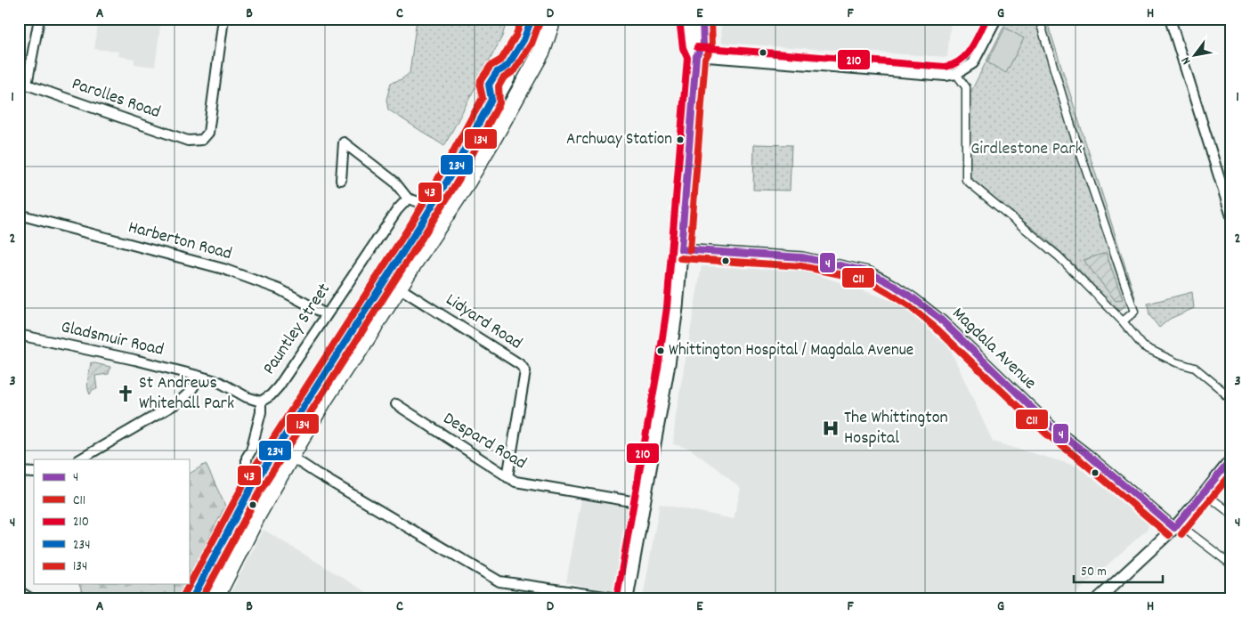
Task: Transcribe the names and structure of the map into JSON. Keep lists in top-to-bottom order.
{
  "streets": {
    "street": [
      "Parolles Road",
      "Harberton Road",
      "Lidyard Road",
      "Pauntley Street",
      "Gladsmuir Road",
      "Magdala Avenue",
      "Despard Road"
    ]
  },
  "crossings": [
    ["Harberton Road", "Pauntley Street"],
    ["Lidyard Road", "Despard Road"],
    ["Pauntley Street", "Gladsmuir Road"]
  ],
  "parks": ["Girdlestone Park"],
  "places": {
    "other": ["Archway Station", "Whittington Hospital / Magdala Avenue"],
    "church": ["St Andrews Whitehall Park"],
    "hospital": ["The Whittington Hospital"]
  },
  "lines": [
    "transit line 4",
    "transit line C11",
    "transit line 210",
    "transit line 234",
    "transit line 43",
    "transit line 134"
  ],
  "legend": [
    "4",
    "C11",
    "210",
    "234",
    "134"
  ],
  "scale_bar": "50 m",
  "north": "bottom left",
  "grid": {
    "columns": [
      "A",
      "B",
      "C",
      "D",
      "E",
      "F",
      "G",
      "H"
    ],
    "rows": [
      "1",
      "2",
      "3",
      "4"
    ]
  }
}
